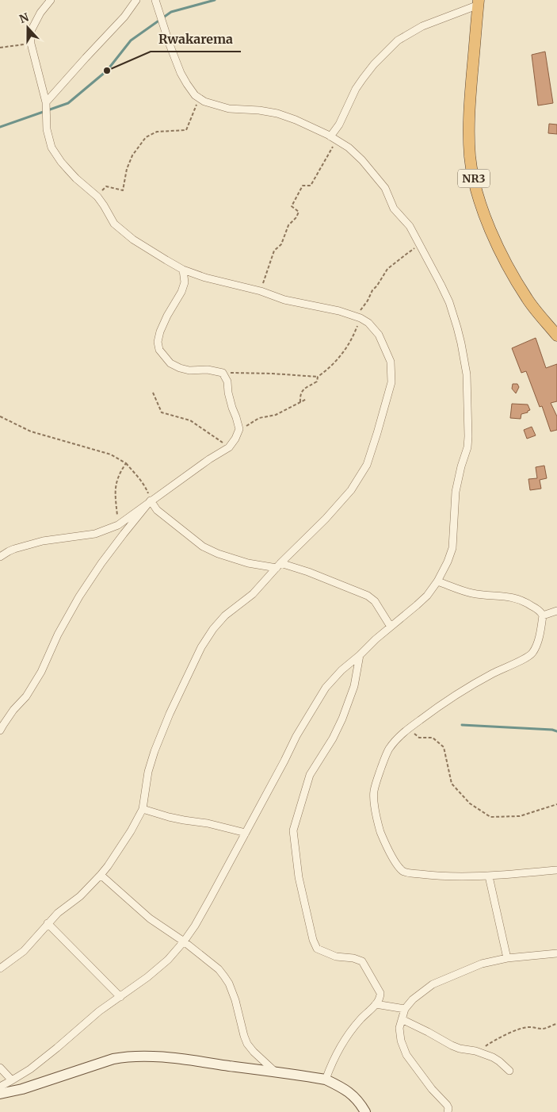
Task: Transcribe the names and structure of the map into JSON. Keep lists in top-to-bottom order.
{
  "streets": {
    "highway": ["NR3"]
  },
  "places": ["Rwakarema"],
  "north": "top"
}
